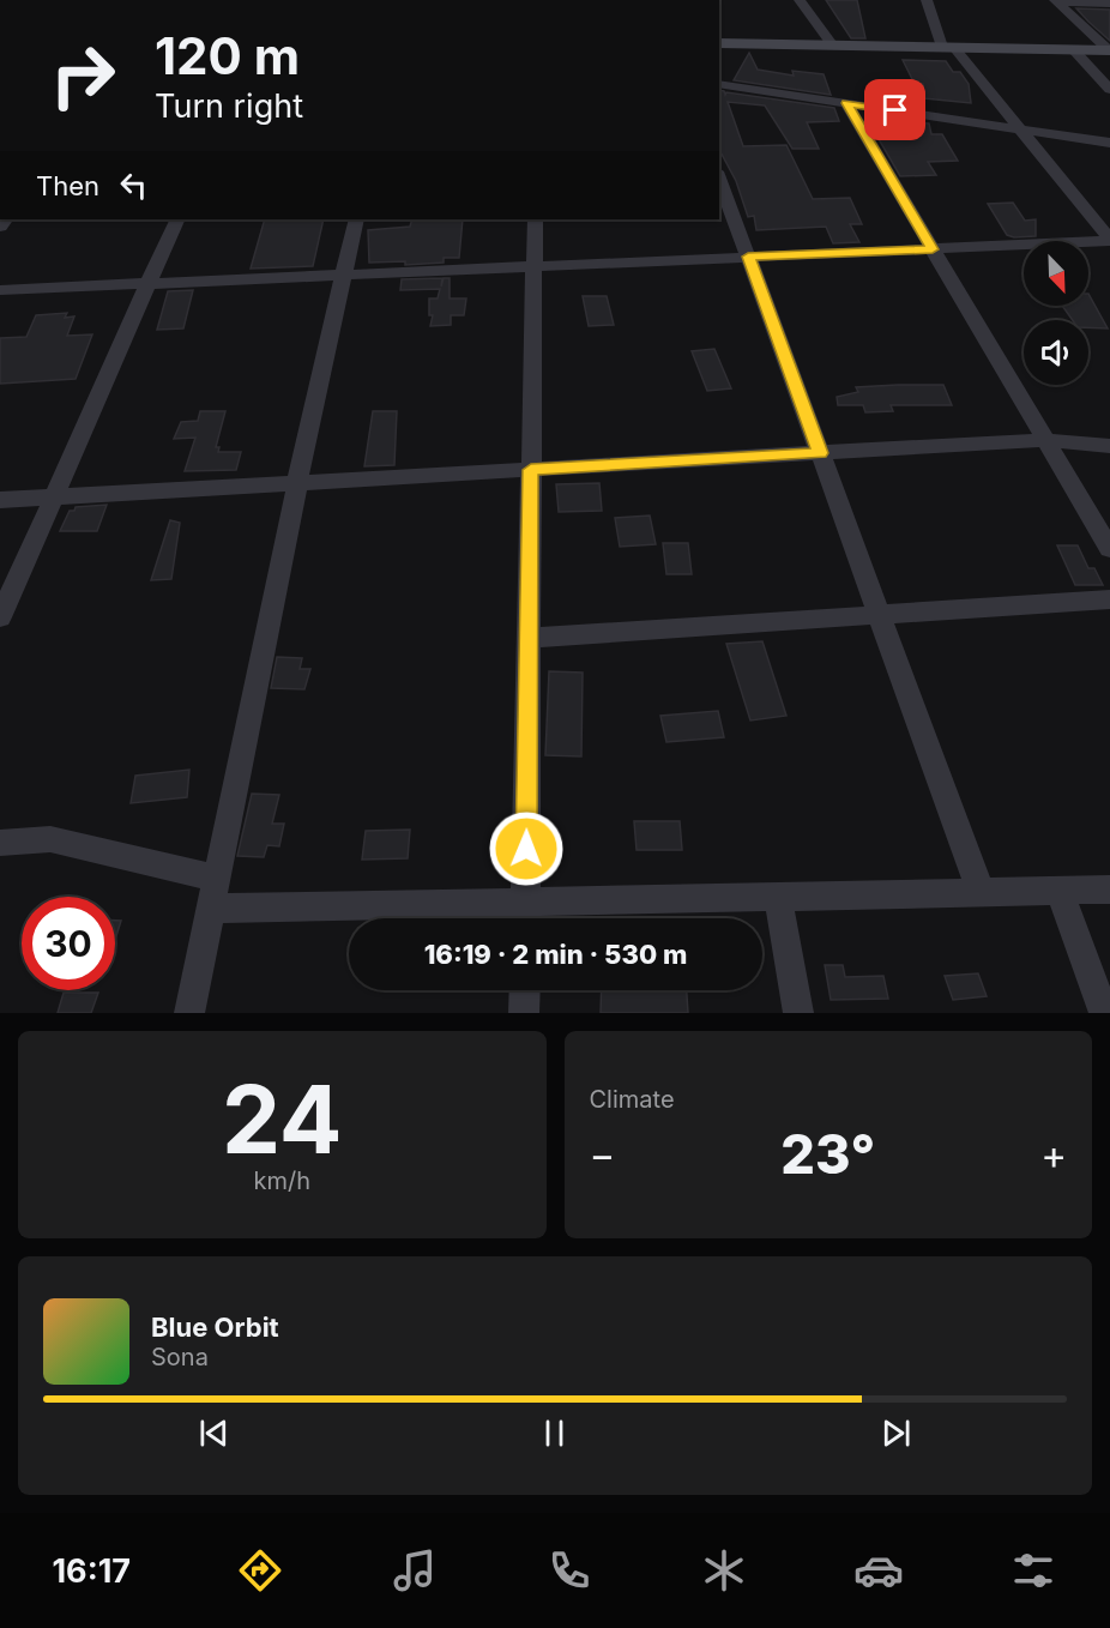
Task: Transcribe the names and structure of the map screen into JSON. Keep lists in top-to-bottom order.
{
  "north": "bottom right",
  "page": {
    "turn": ["120 m", "Turn right"],
    "then": "Then",
    "limit": "30",
    "trip": "16:19 · 2 min · 530 m",
    "tile": [
      ["24", "km/h"],
      "Climate"
    ],
    "heat": ["−", "23°", "+"],
    "song": ["Blue Orbit", "Sona"],
    "tabs": "16:17"
  }
}
